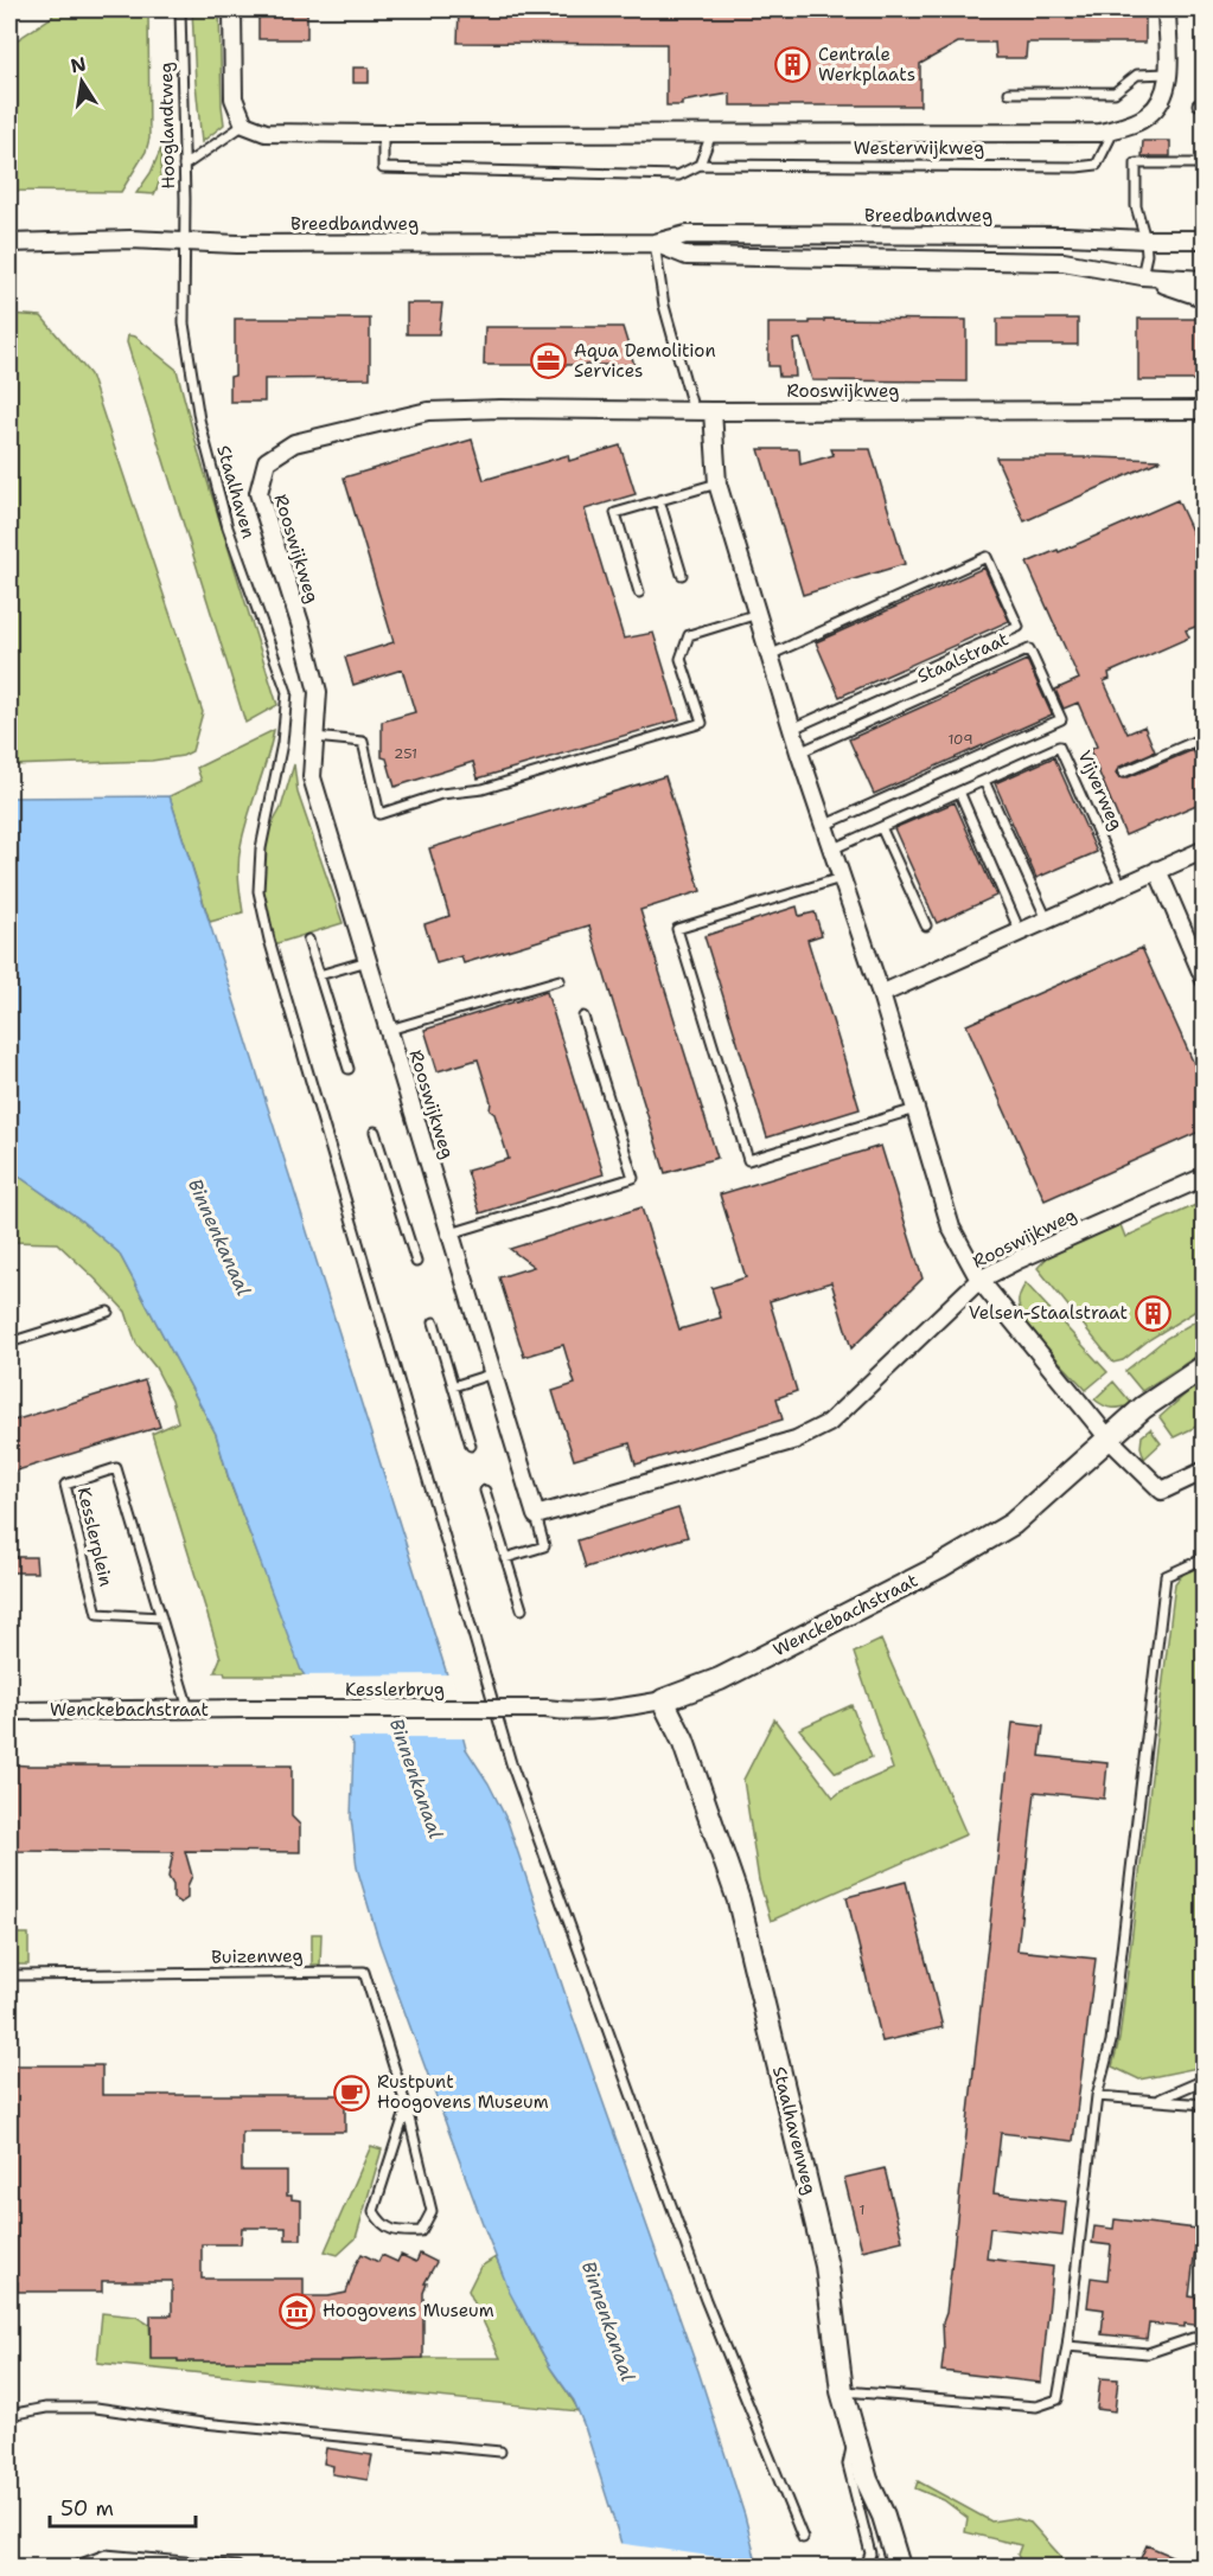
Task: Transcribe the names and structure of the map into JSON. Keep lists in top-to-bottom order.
{
  "streets": {
    "street": [
      "Westerwijkweg",
      "Breedbandweg",
      "Rooswijkweg",
      "Wenckebachstraat",
      "Kesslerbrug",
      "Staalhavenweg"
    ],
    "lane": [
      "Hooglandtweg",
      "Staalhaven",
      "Staalstraat",
      "Vijverweg",
      "Kesslerplein",
      "Buizenweg"
    ]
  },
  "crossings": [
    ["Hooglandtweg", "Breedbandweg"],
    ["Hooglandtweg", "Staalhaven"],
    ["Breedbandweg", "Staalhaven"],
    ["Kesslerplein", "Wenckebachstraat"],
    ["Wenckebachstraat", "Kesslerbrug"],
    ["Wenckebachstraat", "Staalhavenweg"]
  ],
  "water": ["Binnenkanaal"],
  "places": {
    "building": ["Centrale Werkplaats", "Velsen-Staalstraat"],
    "office": ["Aqua Demolition Services"],
    "cafe": ["Rustpunt Hoogovens Museum"],
    "museum": ["Hoogovens Museum"]
  },
  "house_numbers": ["109", "251", "1"],
  "scale_bar": "50 m",
  "north": "top"
}
